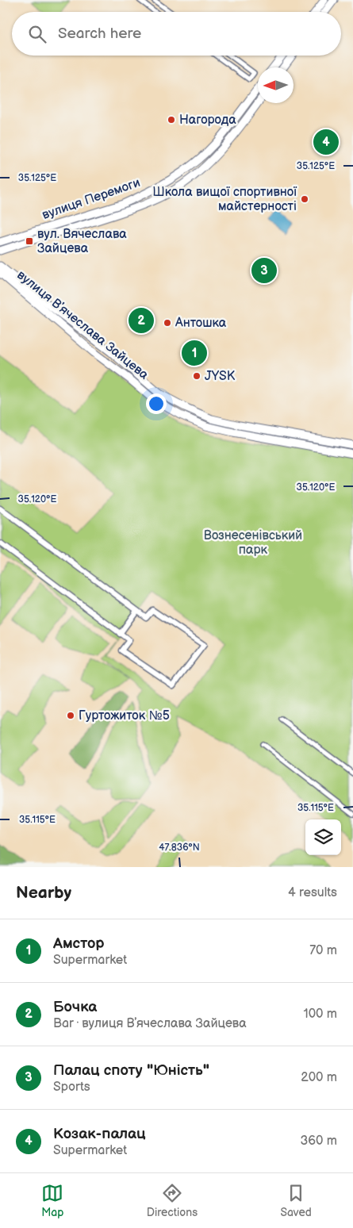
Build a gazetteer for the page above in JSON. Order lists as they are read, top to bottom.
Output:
{
  "streets": {
    "main road": ["вулиця Перемоги", "вулиця Вʼячеслава Зайцева"]
  },
  "parks": ["Вознесенівський парк"],
  "places": {
    "other": [
      "Нагорода",
      "Школа вищої спортивної майстерності",
      "Антошка",
      "JYSK",
      "Гуртожиток №5"
    ],
    "transit": ["вул. Вячеслава Зайцева"]
  },
  "north": "left",
  "page": {
    "search": "Search here",
    "pins": [
      "4",
      "3",
      "2",
      "1"
    ],
    "heading": ["Nearby", "4 results"],
    "list": [
      {
        "mark": "1",
        "name": "Амстор",
        "note": "Supermarket",
        "value": "70 m"
      },
      {
        "mark": "2",
        "name": "Бочка",
        "note": "Bar · вулиця Вʼячеслава Зайцева",
        "value": "100 m"
      },
      {
        "mark": "3",
        "name": "Палац споту \"Юність\"",
        "note": "Sports",
        "value": "200 m"
      },
      {
        "mark": "4",
        "name": "Козак-палац",
        "note": "Supermarket",
        "value": "360 m"
      }
    ],
    "nav": ["Map", "Directions", "Saved"]
  },
  "coordinates": [
    "35.125°E",
    "35.120°E",
    "35.115°E",
    "47.836°N"
  ]
}
